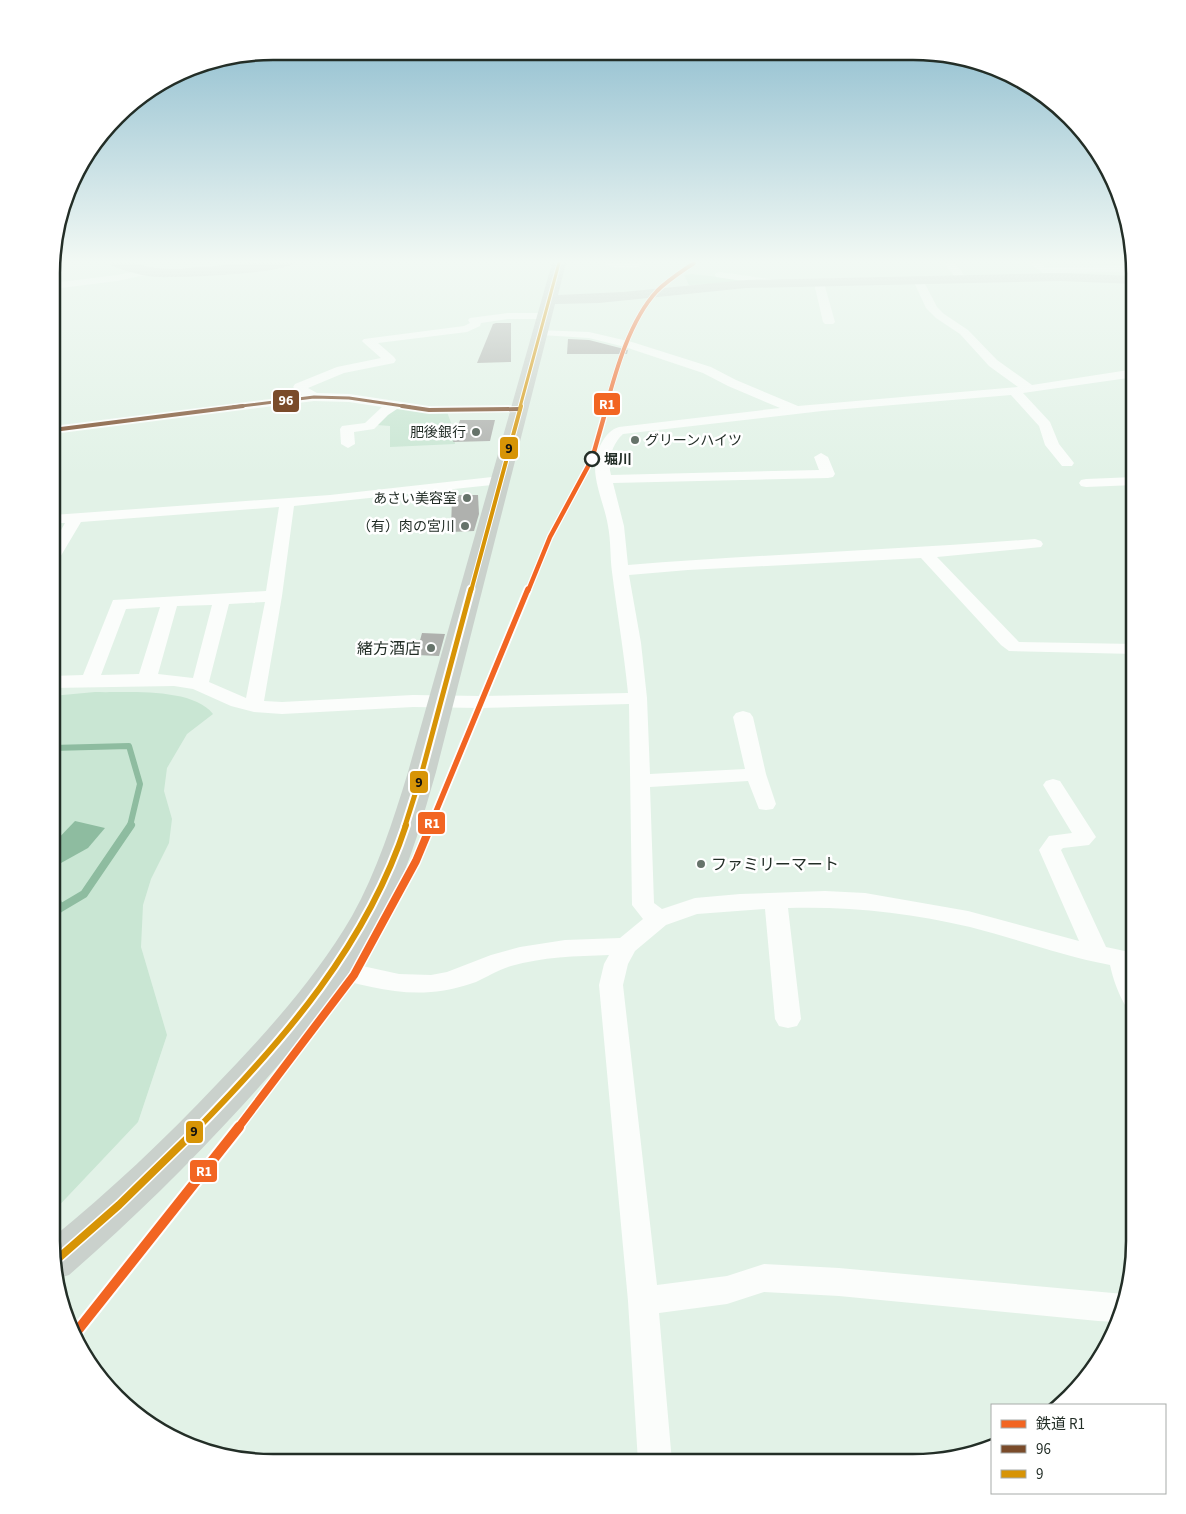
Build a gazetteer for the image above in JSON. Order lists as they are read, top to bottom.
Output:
{
  "places": [
    "肥後銀行",
    "グリーンハイツ",
    "堀川",
    "あさい美容室",
    "（有）肉の宮川",
    "緒方酒店",
    "ファミリーマート"
  ],
  "lines": ["rail line R1", "transit line 9", "transit line 96"],
  "legend": ["鉄道 R1", "96", "9"]
}
